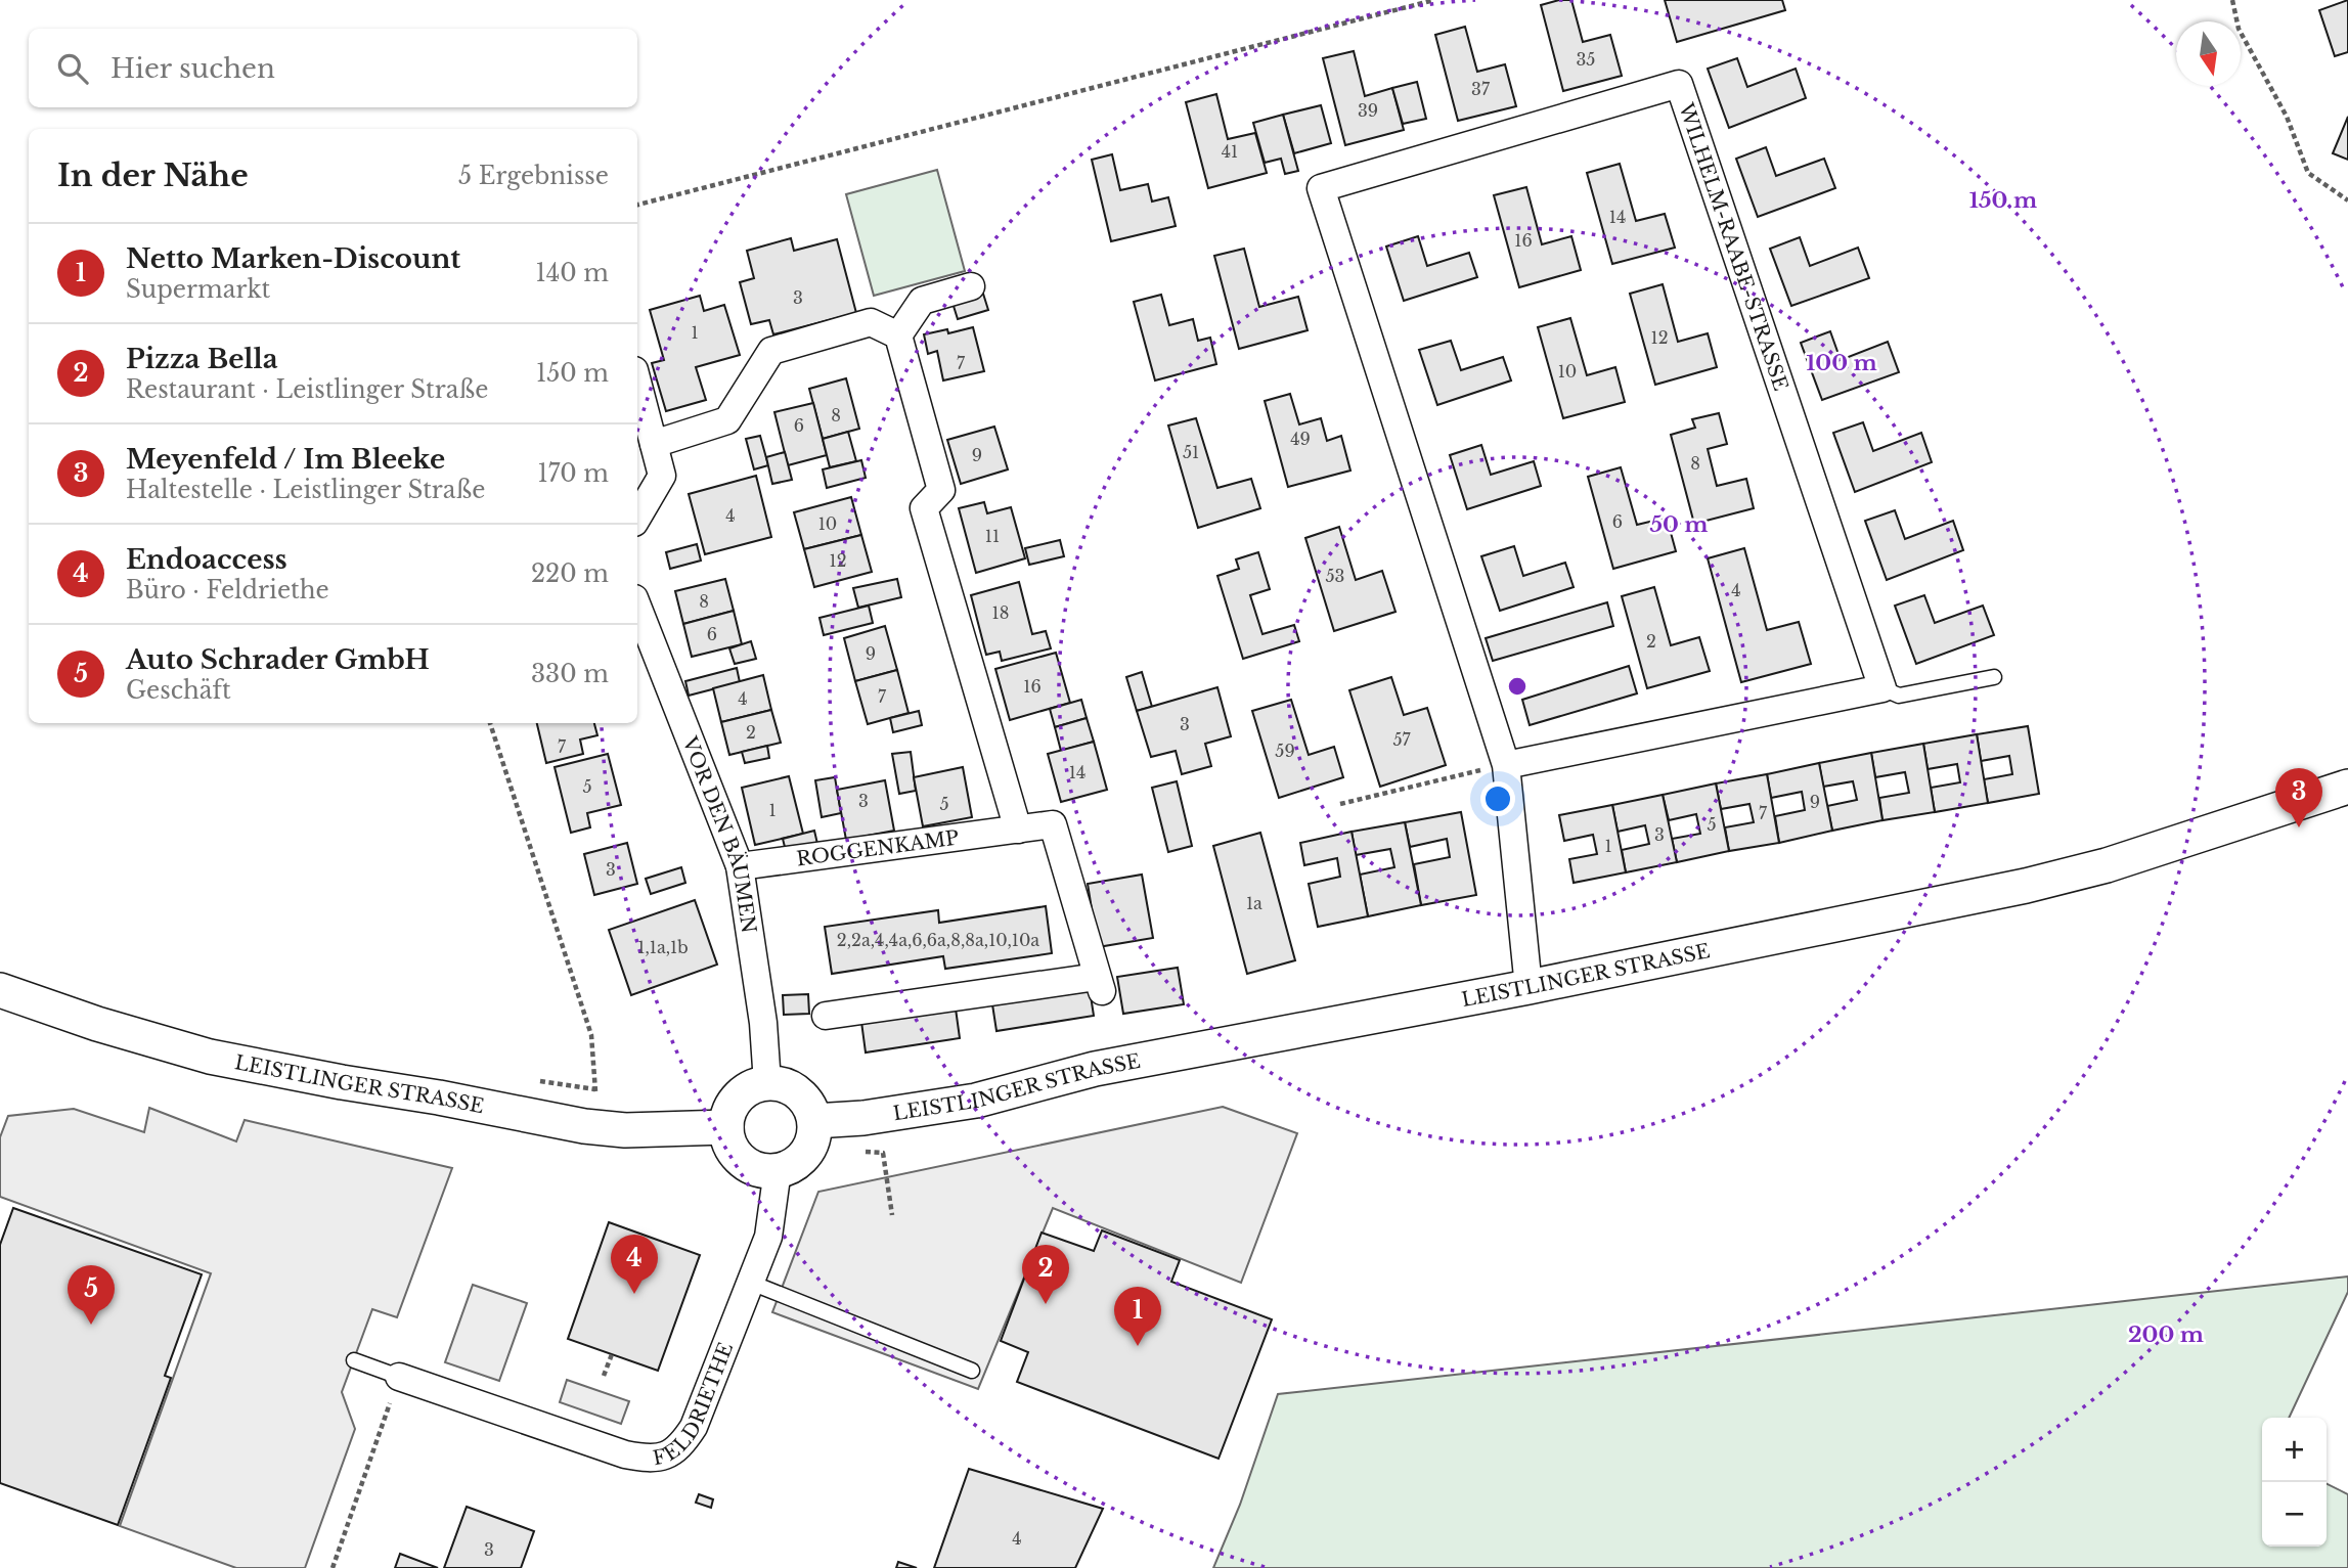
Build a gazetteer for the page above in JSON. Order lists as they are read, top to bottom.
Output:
{
  "streets": {
    "street": [
      "WILHELM-RAABE-STRASSE",
      "VOR DEN BÄUMEN",
      "ROGGENKAMP",
      "LEISTLINGER STRASSE",
      "FELDRIETHE"
    ]
  },
  "crossings": [
    ["WILHELM-RAABE-STRASSE", "LEISTLINGER STRASSE"],
    ["VOR DEN BÄUMEN", "ROGGENKAMP"],
    ["VOR DEN BÄUMEN", "LEISTLINGER STRASSE"],
    ["VOR DEN BÄUMEN", "FELDRIETHE"],
    ["LEISTLINGER STRASSE", "FELDRIETHE"]
  ],
  "house_numbers": [
    "35",
    "37",
    "39",
    "41",
    "14",
    "16",
    "3",
    "1",
    "12",
    "7",
    "10",
    "8",
    "6",
    "49",
    "51",
    "9",
    "8",
    "4",
    "6",
    "10",
    "11",
    "12",
    "53",
    "4",
    "8",
    "18",
    "6",
    "2",
    "9",
    "16",
    "7",
    "4",
    "3",
    "2",
    "57",
    "7",
    "59",
    "14",
    "5",
    "3",
    "9",
    "5",
    "1",
    "7",
    "5",
    "3",
    "1",
    "3",
    "1a",
    "2,2a,4,4a,6,6a,8,8a,10,10a",
    "1,1a,1b",
    "4",
    "3"
  ],
  "north": "bottom",
  "page": {
    "search": "Hier suchen",
    "heading": ["In der Nähe", "5 Ergebnisse"],
    "list": [
      {
        "mark": "1",
        "name": "Netto Marken-Discount",
        "note": "Supermarkt",
        "value": "140 m"
      },
      {
        "mark": "2",
        "name": "Pizza Bella",
        "note": "Restaurant · Leistlinger Straße",
        "value": "150 m"
      },
      {
        "mark": "3",
        "name": "Meyenfeld / Im Bleeke",
        "note": "Haltestelle · Leistlinger Straße",
        "value": "170 m"
      },
      {
        "mark": "4",
        "name": "Endoaccess",
        "note": "Büro · Feldriethe",
        "value": "220 m"
      },
      {
        "mark": "5",
        "name": "Auto Schrader GmbH",
        "note": "Geschäft",
        "value": "330 m"
      }
    ],
    "pins": [
      "3",
      "4",
      "2",
      "5",
      "1"
    ],
    "map_buttons": ["+", "−"]
  },
  "rings": [
    "150 m",
    "100 m",
    "50 m",
    "200 m"
  ]
}
